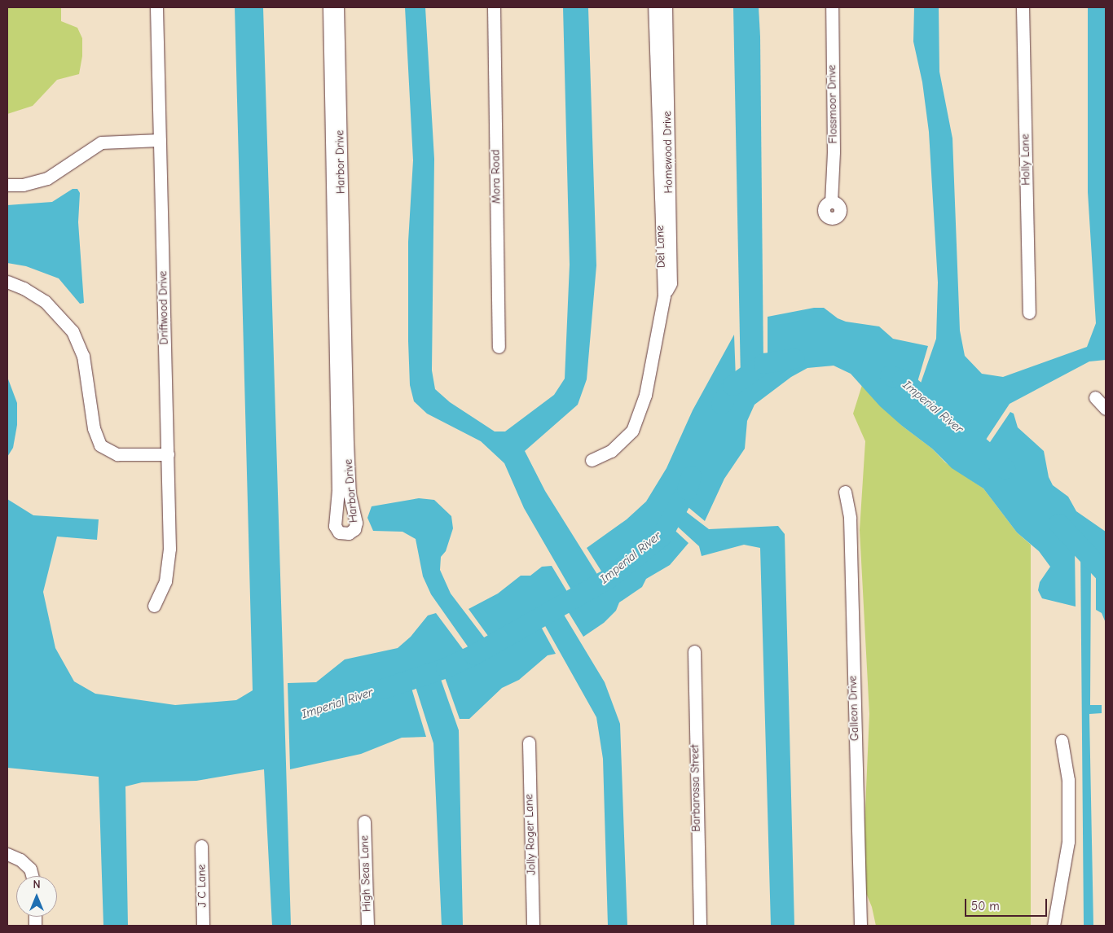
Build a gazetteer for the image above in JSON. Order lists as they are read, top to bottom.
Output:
{
  "streets": {
    "street": [
      "Flossmoor Drive",
      "Homewood Drive",
      "Holly Lane",
      "Harbor Drive",
      "Mora Road",
      "Del Lane",
      "Driftwood Drive",
      "Galleon Drive",
      "Barbarossa Street",
      "Jolly Roger Lane",
      "High Seas Lane",
      "J C Lane"
    ]
  },
  "crossings": [
    ["Homewood Drive", "Del Lane"]
  ],
  "water": ["Imperial River"],
  "scale_bar": "50 m",
  "north": "top"
}
